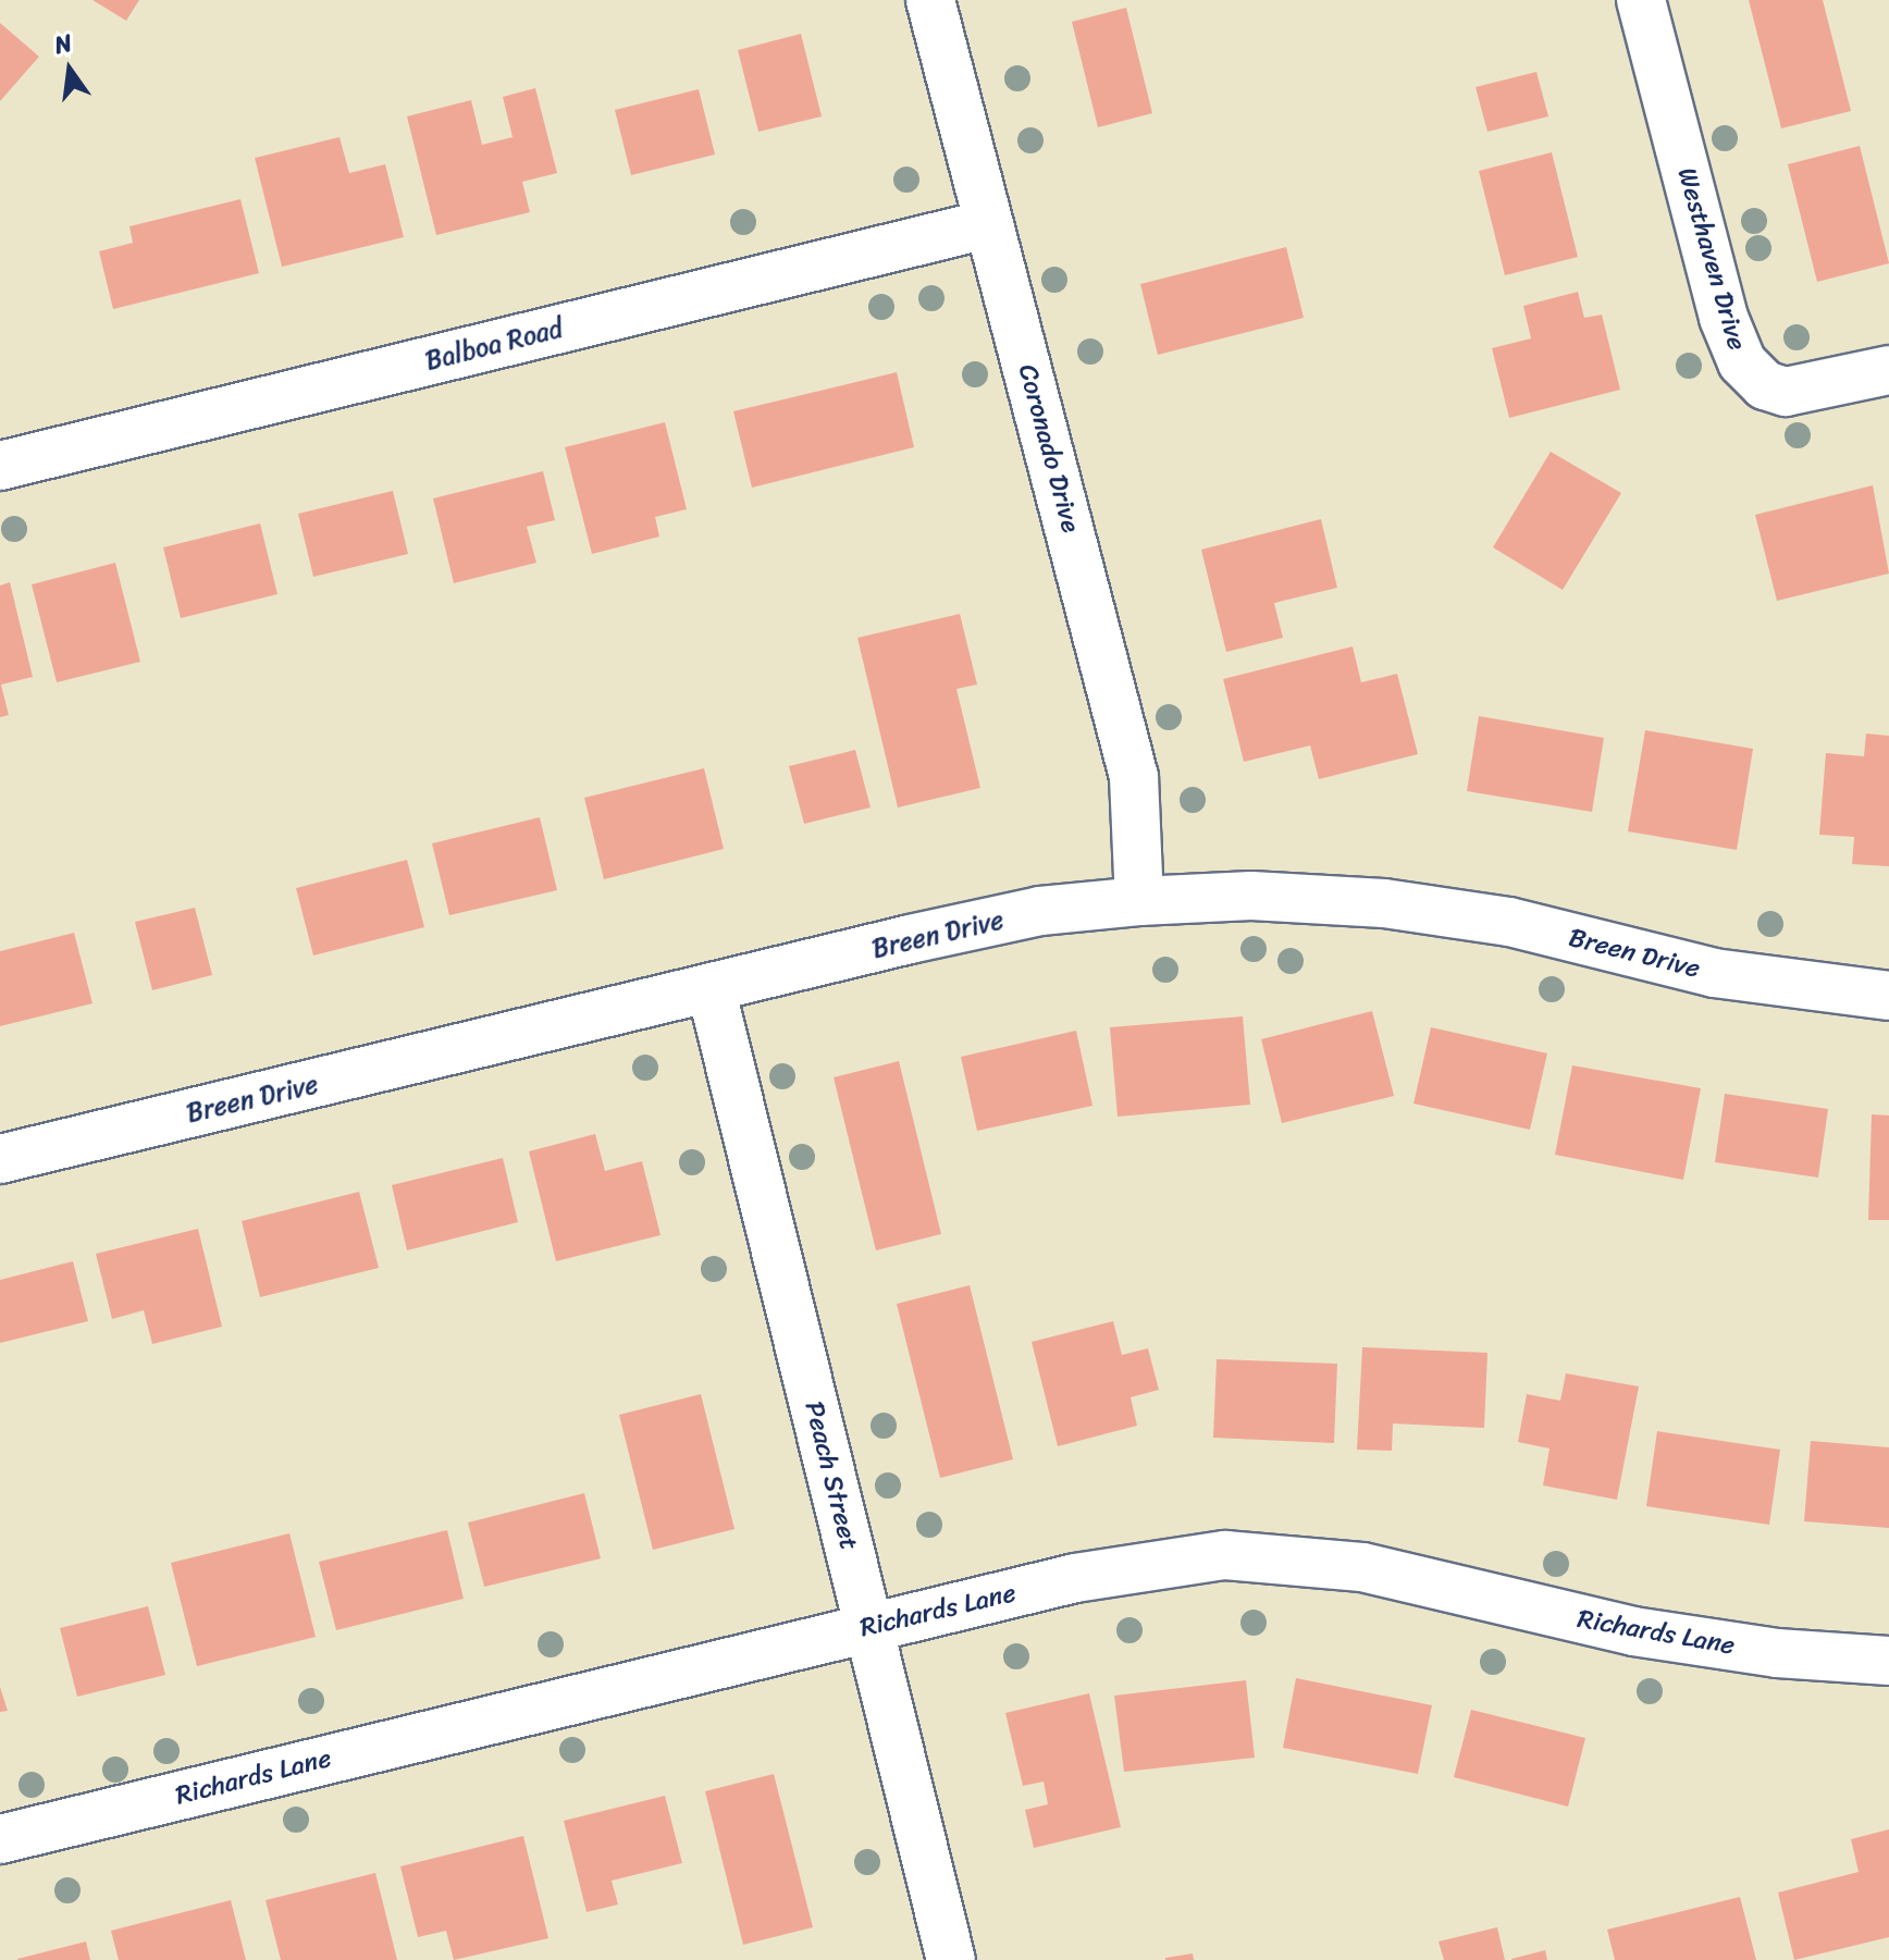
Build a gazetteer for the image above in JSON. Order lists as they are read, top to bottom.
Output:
{
  "streets": {
    "street": [
      "Westhaven Drive",
      "Balboa Road",
      "Coronado Drive",
      "Breen Drive",
      "Peach Street",
      "Richards Lane"
    ]
  },
  "crossings": [
    ["Balboa Road", "Coronado Drive"],
    ["Coronado Drive", "Breen Drive"],
    ["Breen Drive", "Peach Street"],
    ["Peach Street", "Richards Lane"]
  ],
  "north": "top"
}
